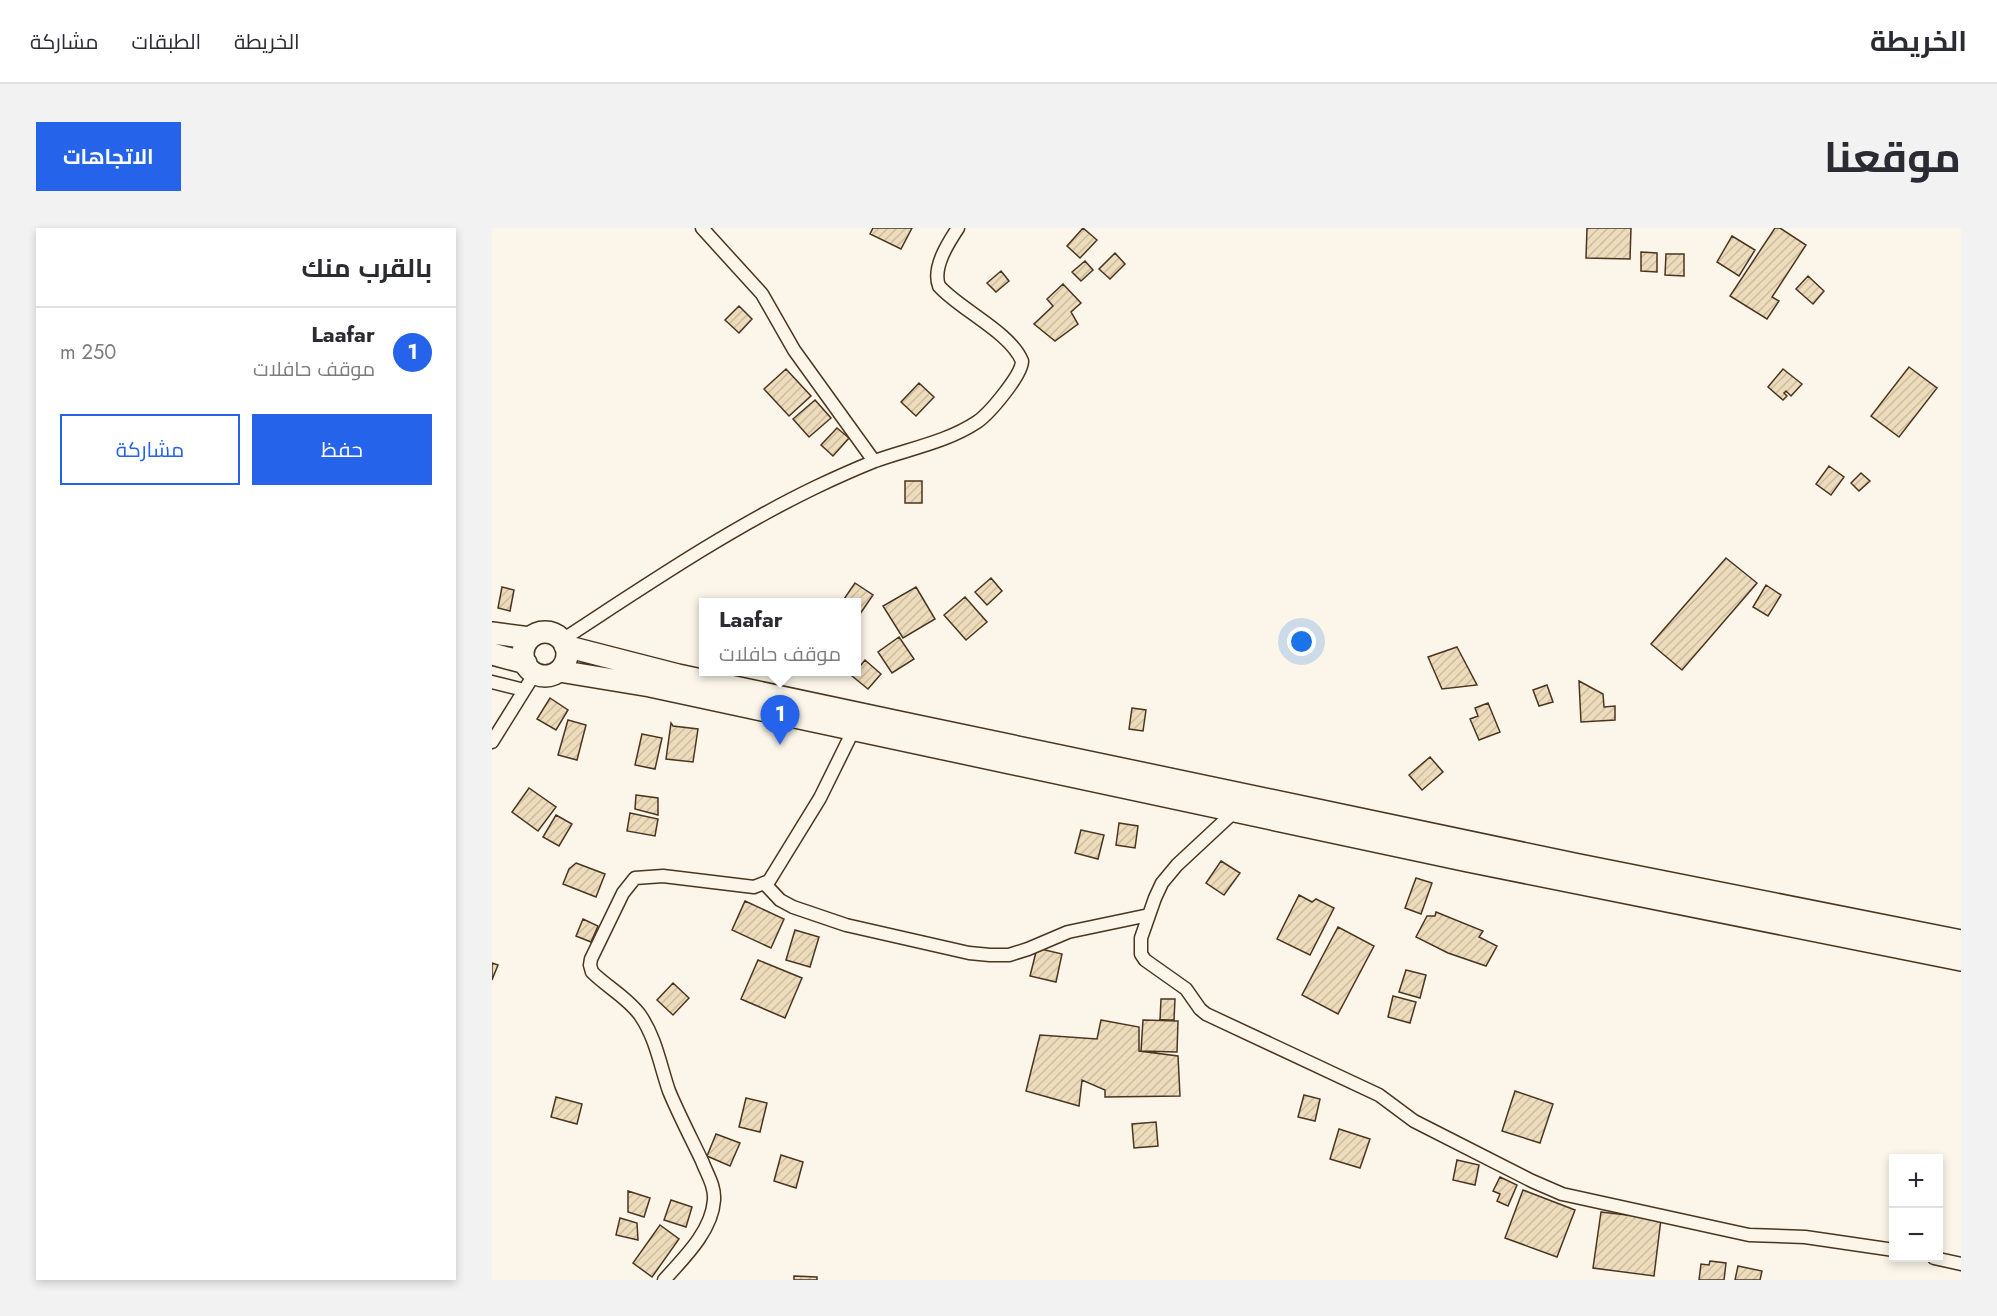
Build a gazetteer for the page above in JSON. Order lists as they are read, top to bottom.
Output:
{
  "page": {
    "header": "الخريطة",
    "nav": ["الخريطة", "الطبقات", "مشاركة"],
    "title": "موقعنا",
    "buttons": [
      "الاتجاهات",
      ["حفظ", "مشاركة"]
    ],
    "heading": "بالقرب منك",
    "list": [
      {
        "mark": "1",
        "name": "Laafar",
        "note": "موقف حافلات",
        "value": "250 m"
      }
    ],
    "popup": ["Laafar", "موقف حافلات"],
    "pins": "1",
    "map_buttons": ["+", "−"]
  }
}
